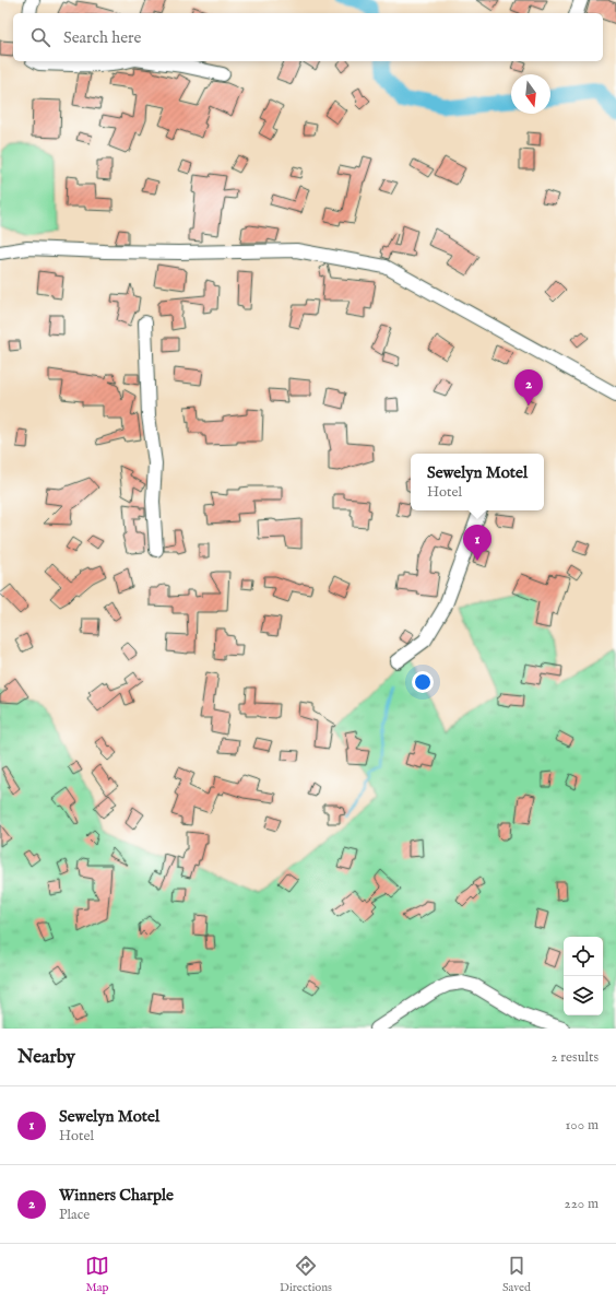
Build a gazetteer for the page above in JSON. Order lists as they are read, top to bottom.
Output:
{
  "north": "bottom",
  "page": {
    "search": "Search here",
    "pins": ["2", "1"],
    "popup": ["Sewelyn Motel", "Hotel"],
    "heading": ["Nearby", "2 results"],
    "list": [
      {
        "mark": "1",
        "name": "Sewelyn Motel",
        "note": "Hotel",
        "value": "100 m"
      },
      {
        "mark": "2",
        "name": "Winners Charple",
        "note": "Place",
        "value": "220 m"
      }
    ],
    "nav": ["Map", "Directions", "Saved"]
  }
}
